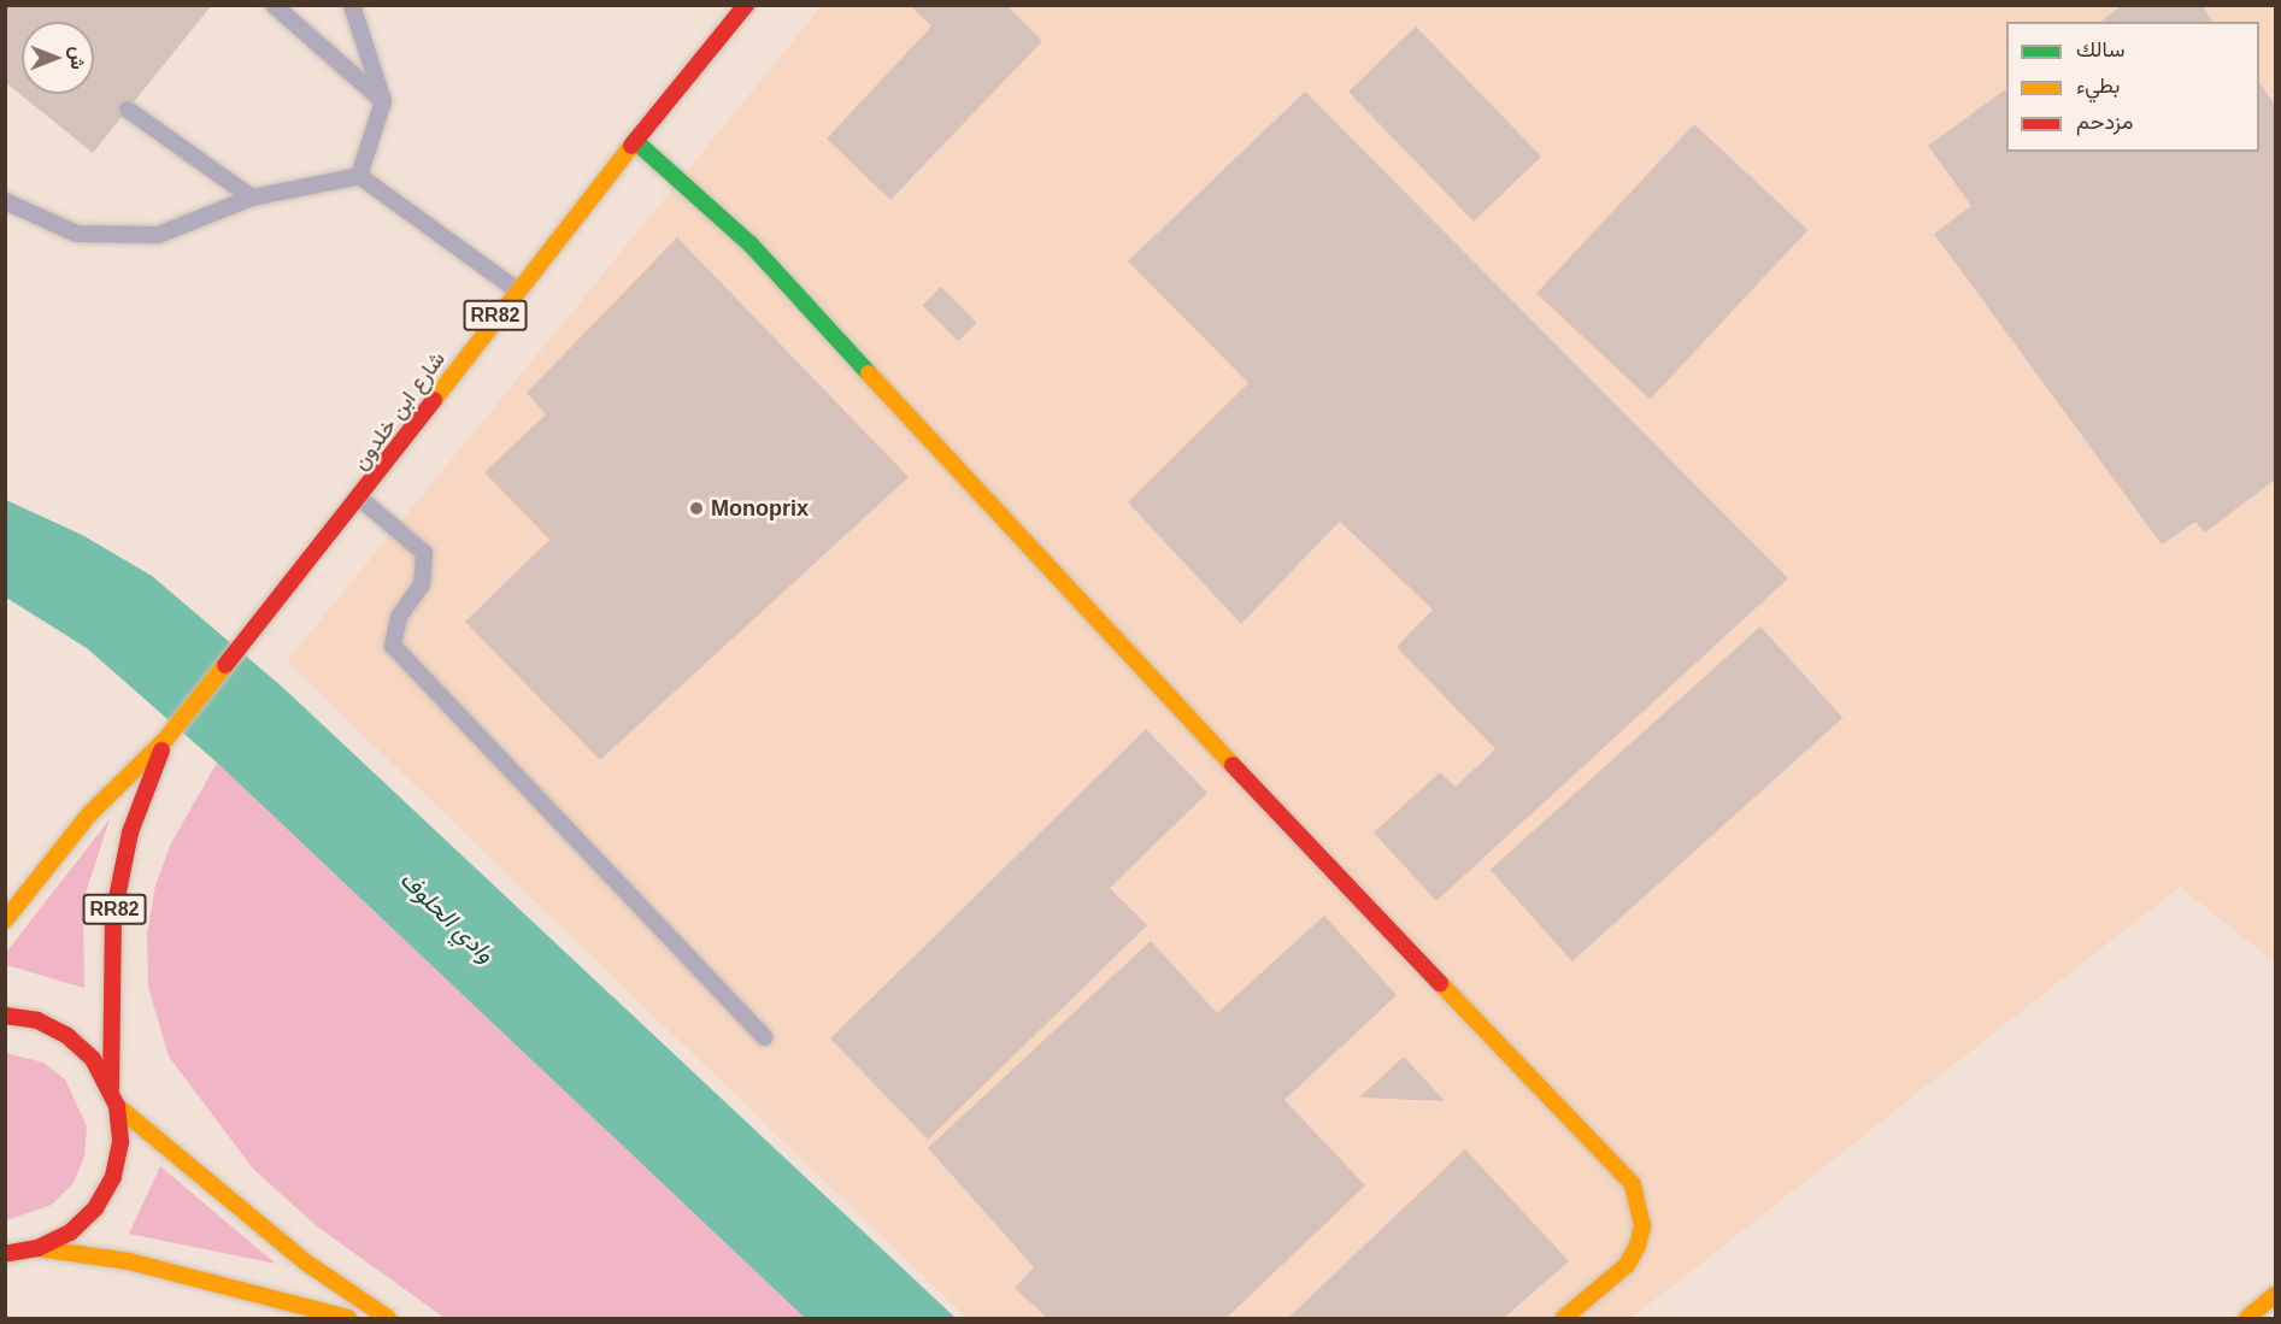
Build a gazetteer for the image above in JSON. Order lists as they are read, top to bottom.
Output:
{
  "streets": {
    "main road": ["RR82", "شارع ابن خلدون"]
  },
  "crossings": [
    ["RR82", "شارع ابن خلدون"]
  ],
  "water": ["وادي الحلوف"],
  "places": ["Monoprix"],
  "legend": ["سالك", "بطيء", "مزدحم"],
  "north": "right"
}
